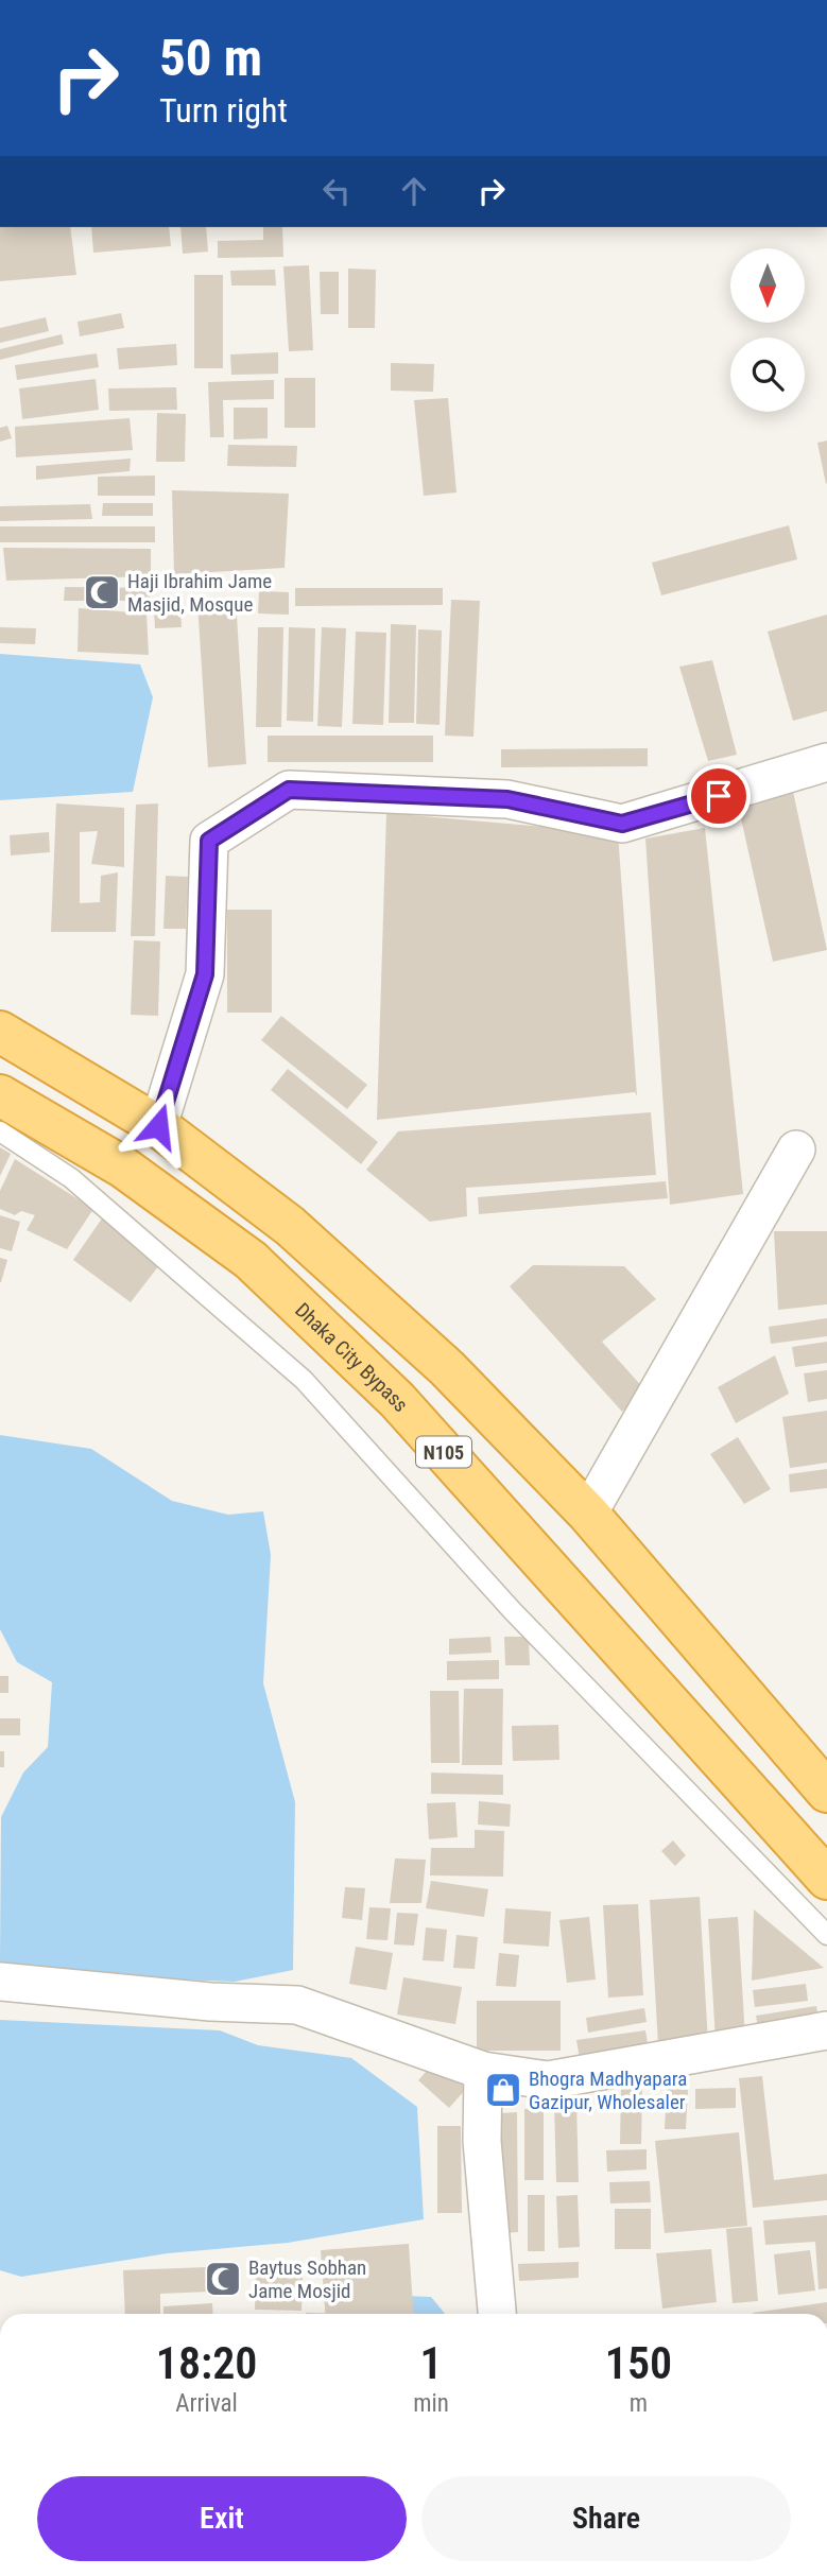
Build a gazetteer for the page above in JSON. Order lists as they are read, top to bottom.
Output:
{
  "streets": {
    "highway": ["Dhaka City Bypass", "N105"]
  },
  "places": {
    "mosque": ["Haji Ibrahim Jame Masjid, Mosque", "Baytus Sobhan Jame Mosjid"],
    "shop": ["Bhogra Madhyapara Gazipur, Wholesaler"]
  },
  "north": "bottom",
  "page": {
    "turn": ["50 m", "Turn right"],
    "eta": [
      "18:20",
      "Arrival",
      "1",
      "min",
      "150",
      "m"
    ],
    "buttons": ["Exit", "Share"]
  }
}
